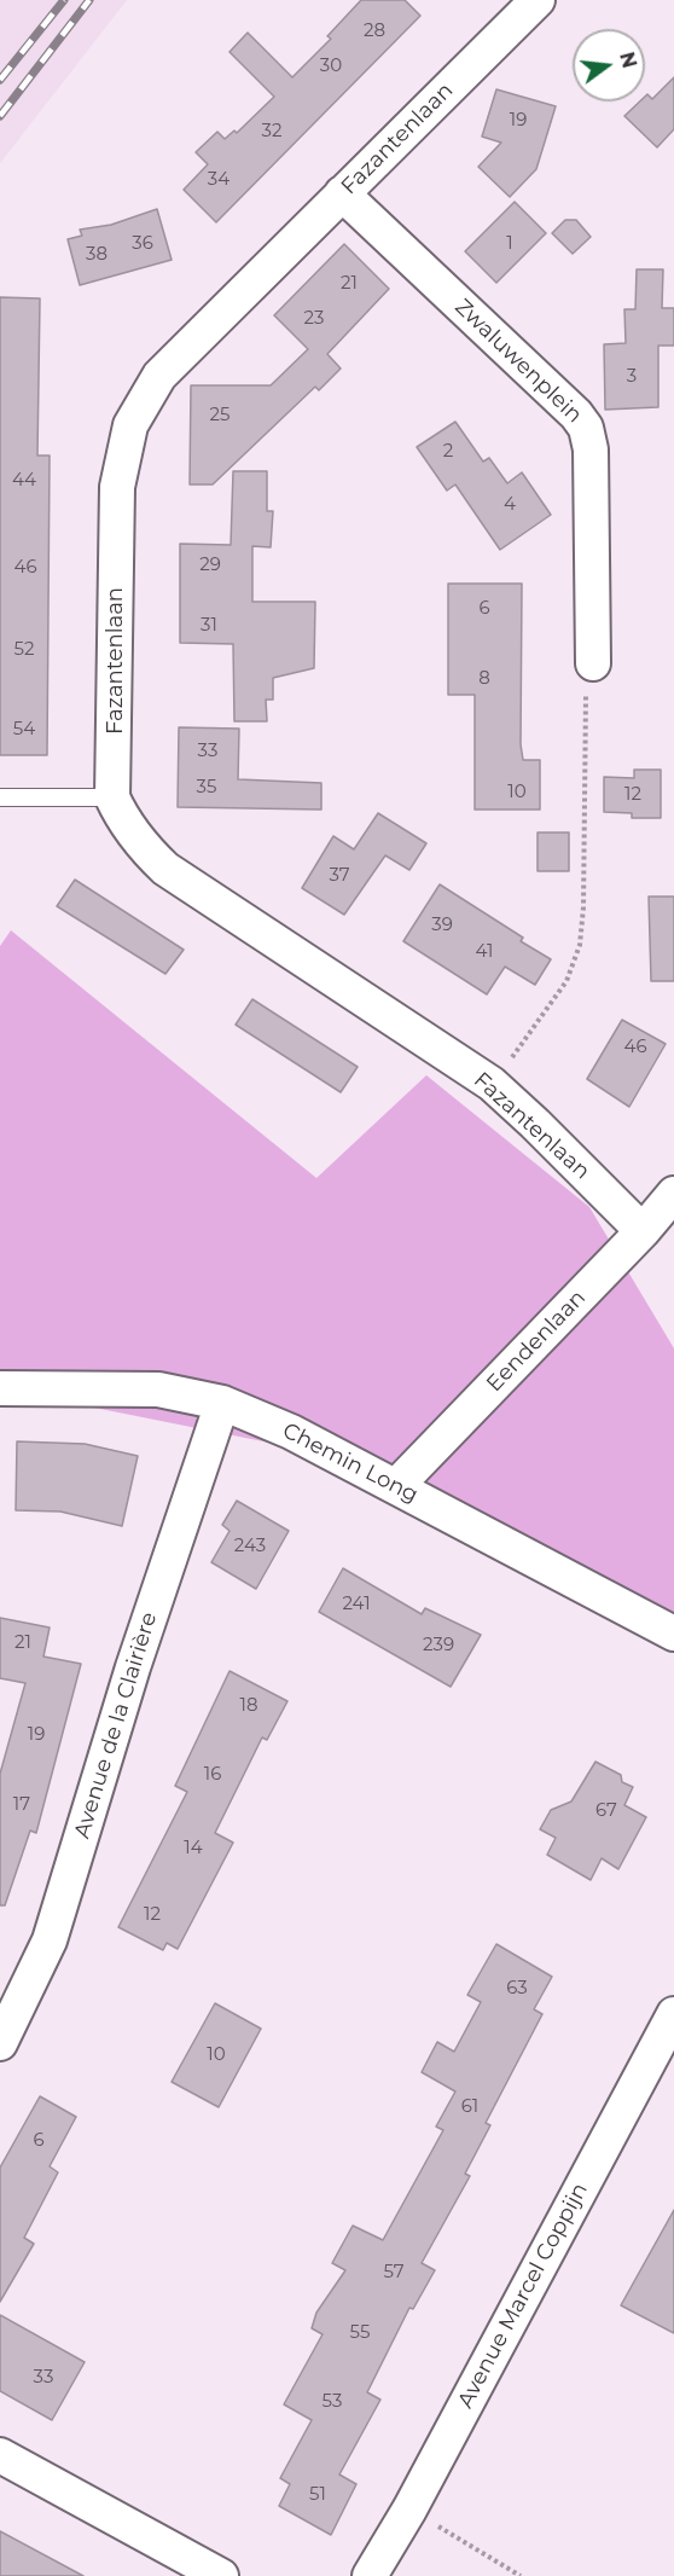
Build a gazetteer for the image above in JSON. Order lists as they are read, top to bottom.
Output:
{
  "streets": {
    "street": [
      "Fazantenlaan",
      "Zwaluwenplein",
      "Eendenlaan",
      "Chemin Long",
      "Avenue de la Clairière",
      "Avenue Marcel Coppijn"
    ]
  },
  "crossings": [
    ["Fazantenlaan", "Zwaluwenplein"],
    ["Fazantenlaan", "Eendenlaan"],
    ["Eendenlaan", "Chemin Long"],
    ["Chemin Long", "Avenue de la Clairière"]
  ],
  "house_numbers": [
    "28",
    "30",
    "19",
    "32",
    "34",
    "36",
    "1",
    "38",
    "21",
    "23",
    "3",
    "25",
    "2",
    "44",
    "4",
    "29",
    "46",
    "6",
    "31",
    "52",
    "8",
    "54",
    "33",
    "35",
    "10",
    "12",
    "37",
    "39",
    "41",
    "46",
    "243",
    "241",
    "21",
    "239",
    "18",
    "19",
    "16",
    "17",
    "67",
    "14",
    "12",
    "63",
    "10",
    "61",
    "6",
    "57",
    "55",
    "33",
    "53",
    "51"
  ],
  "north": "right"
}
